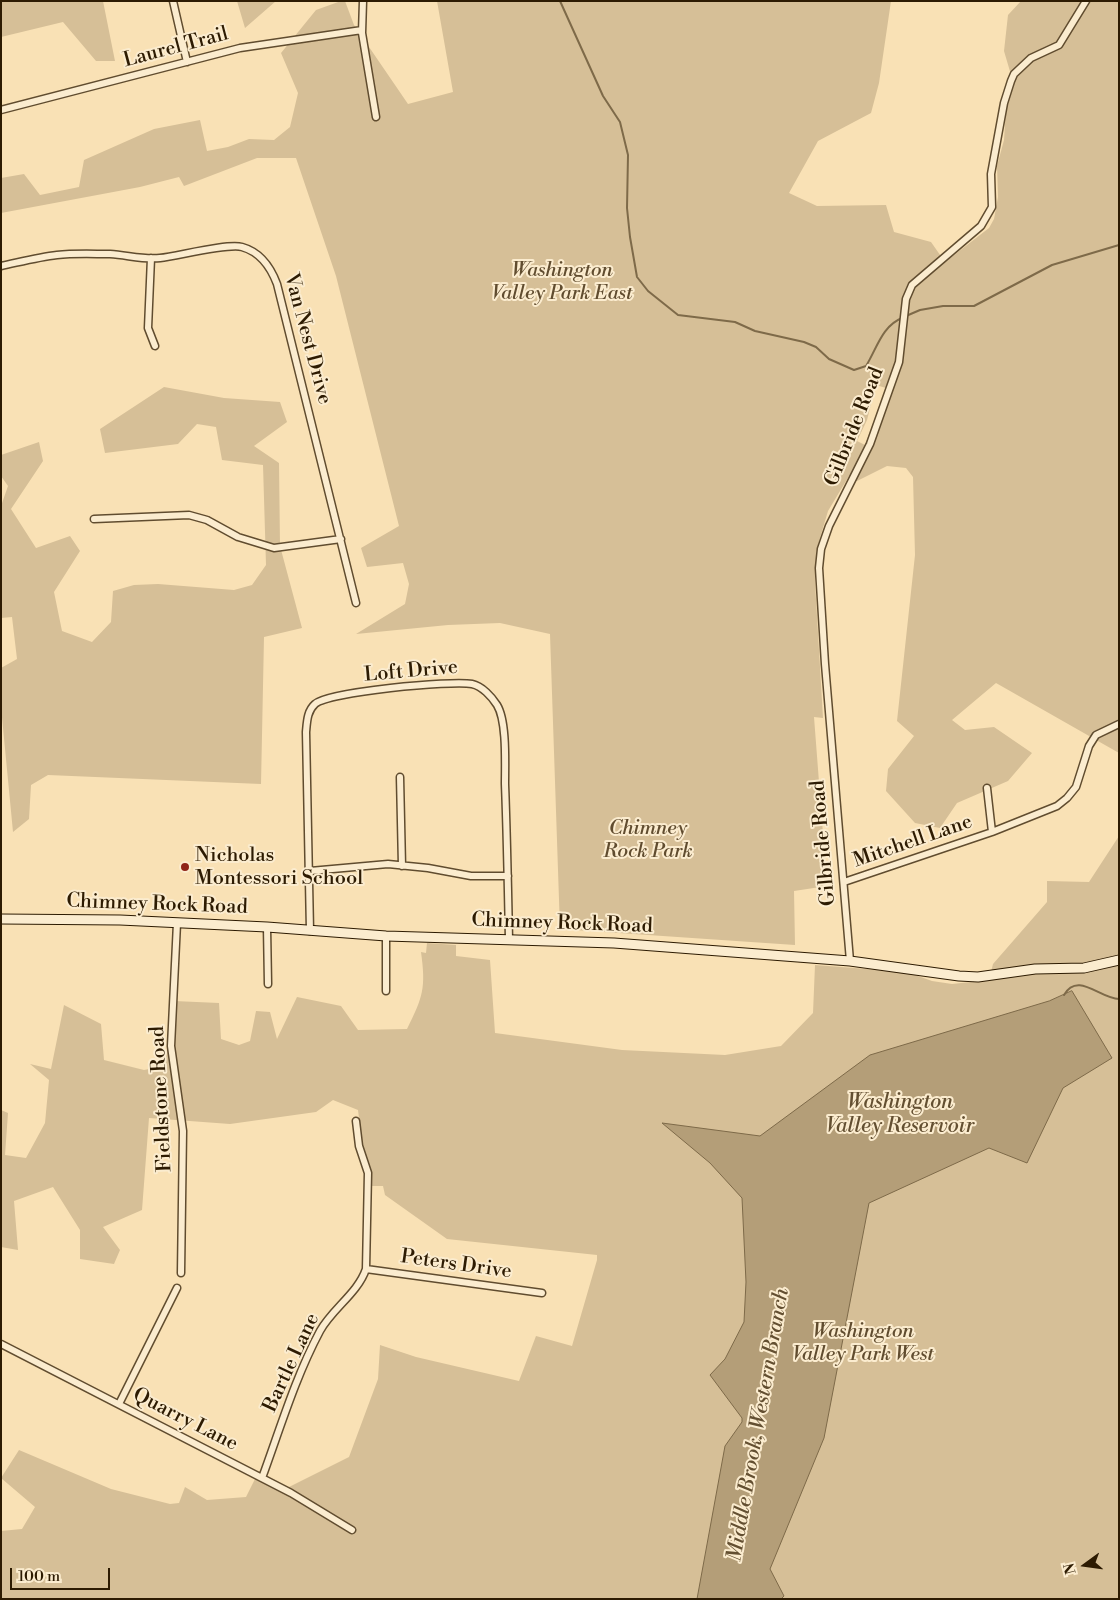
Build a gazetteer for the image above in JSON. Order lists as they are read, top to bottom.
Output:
{
  "streets": {
    "street": [
      "Laurel Trail",
      "Van Nest Drive",
      "Gilbride Road",
      "Loft Drive",
      "Mitchell Lane",
      "Chimney Rock Road",
      "Fieldstone Road",
      "Peters Drive",
      "Bartle Lane",
      "Quarry Lane"
    ]
  },
  "crossings": [
    ["Gilbride Road", "Mitchell Lane"],
    ["Gilbride Road", "Chimney Rock Road"],
    ["Loft Drive", "Chimney Rock Road"],
    ["Chimney Rock Road", "Fieldstone Road"],
    ["Peters Drive", "Bartle Lane"],
    ["Bartle Lane", "Quarry Lane"]
  ],
  "water": ["Washington Valley Reservoir", "Middle Brook, Western Branch"],
  "parks": ["Washington Valley Park East", "Chimney Rock Park", "Washington Valley Park West"],
  "places": ["Nicholas Montessori School"],
  "scale_bar": "100 m",
  "north": "left"
}
